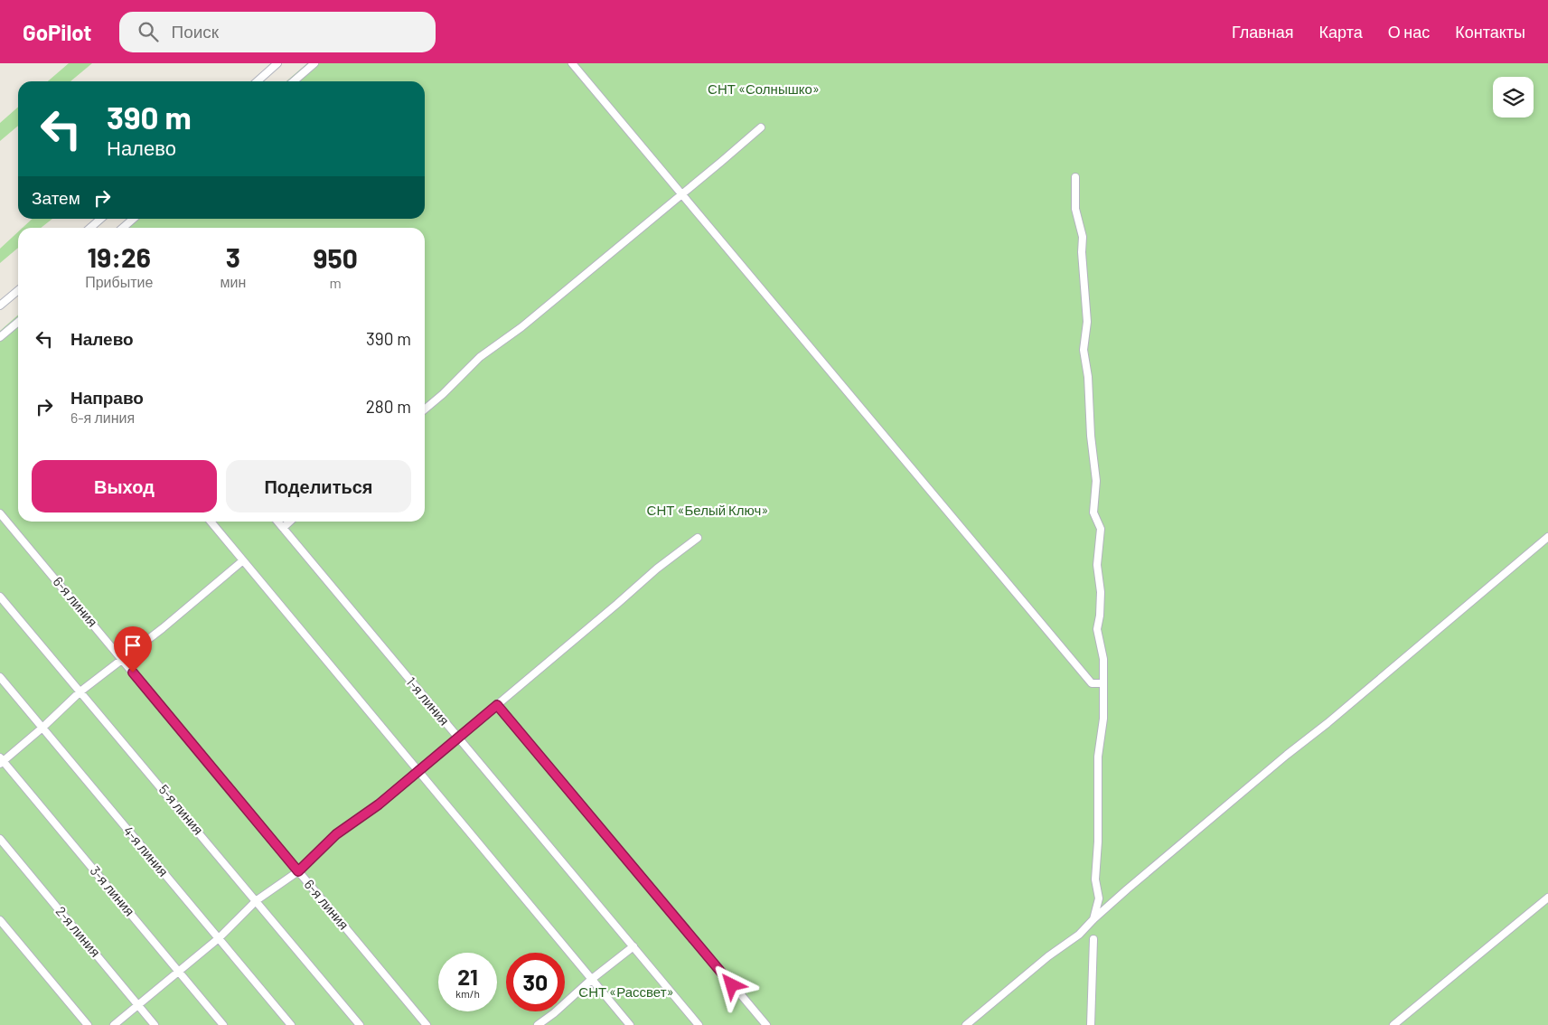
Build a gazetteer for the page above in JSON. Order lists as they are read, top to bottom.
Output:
{
  "streets": {
    "street": [
      "6-я линия",
      "1-я линия",
      "5-я линия",
      "4-я линия",
      "3-я линия",
      "2-я линия"
    ]
  },
  "parks": ["СНТ «Солнышко»", "СНТ «Белый Ключ»", "СНТ «Рассвет»"],
  "page": {
    "header": "GoPilot",
    "search": "Поиск",
    "nav": [
      "Главная",
      "Карта",
      "О нас",
      "Контакты"
    ],
    "turn": ["390 m", "Налево"],
    "then": "Затем",
    "eta": [
      "19:26",
      "Прибытие",
      "3",
      "мин",
      "950",
      "m"
    ],
    "list": [
      {
        "name": "Налево",
        "value": "390 m"
      },
      {
        "name": "Направо",
        "note": "6-я линия",
        "value": "280 m"
      }
    ],
    "buttons": ["Выход", "Поделиться"],
    "speed": "21 km/h",
    "limit": "30"
  }
}
